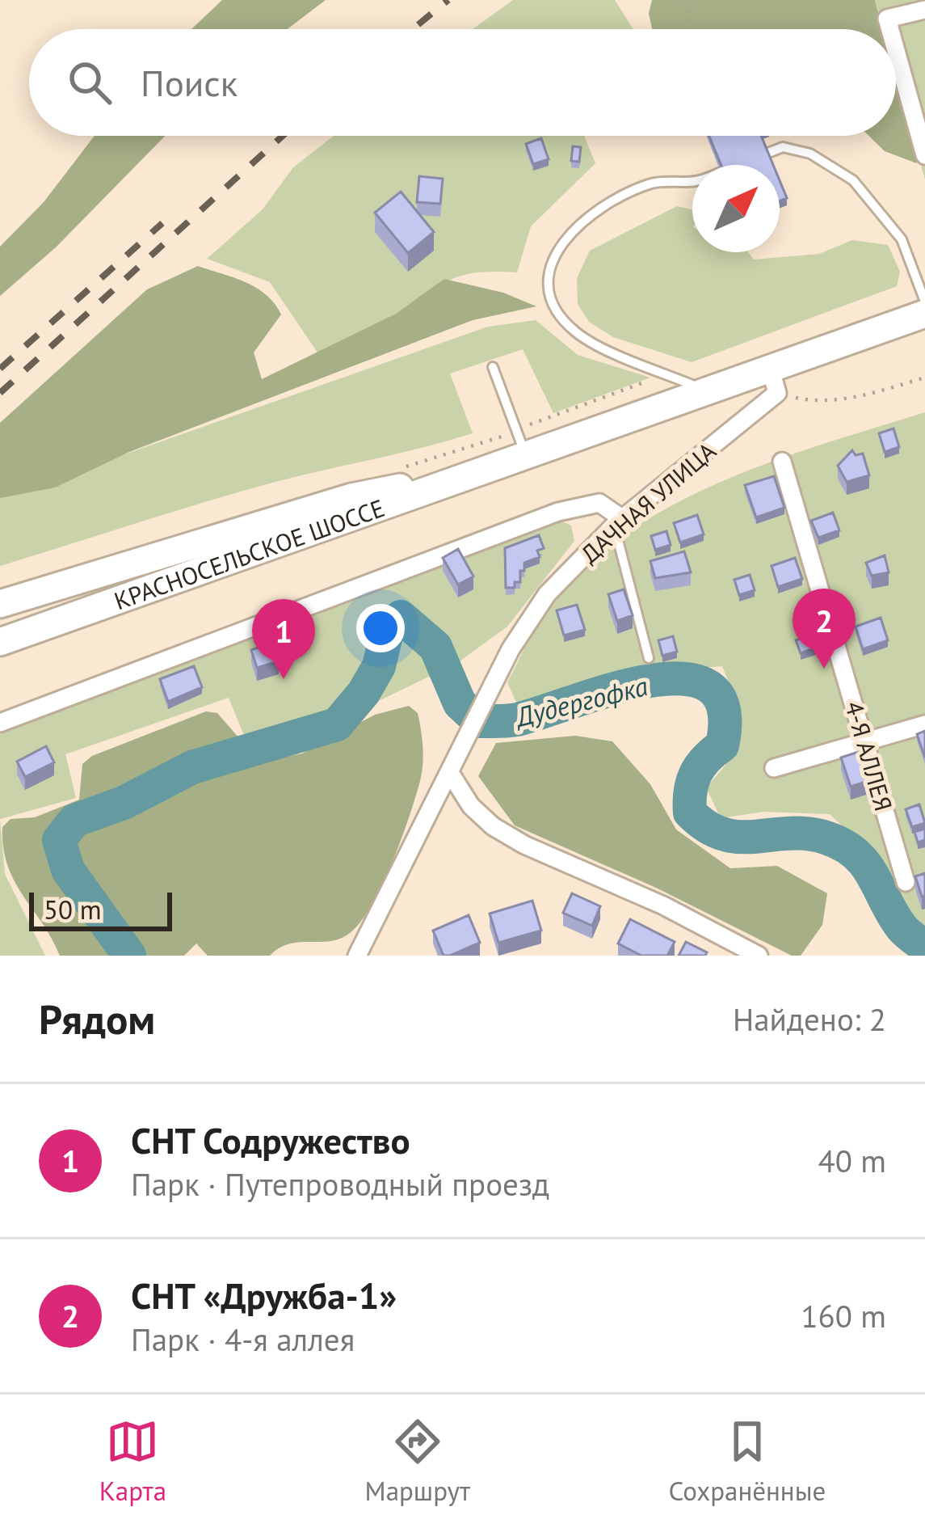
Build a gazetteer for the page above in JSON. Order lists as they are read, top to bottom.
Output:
{
  "streets": {
    "highway": ["КРАСНОСЕЛЬСКОЕ ШОССЕ"],
    "street": ["ДАЧНАЯ УЛИЦА", "4-Я АЛЛЕЯ"]
  },
  "crossings": [
    ["ДАЧНАЯ УЛИЦА", "КРАСНОСЕЛЬСКОЕ ШОССЕ"]
  ],
  "water": ["Дудергофка"],
  "scale_bar": "50 m",
  "north": "top right",
  "page": {
    "search": "Поиск",
    "pins": ["2", "1"],
    "scale": "50 m",
    "heading": ["Рядом", "Найдено: 2"],
    "list": [
      {
        "mark": "1",
        "name": "СНТ Содружество",
        "note": "Парк · Путепроводный проезд",
        "value": "40 m"
      },
      {
        "mark": "2",
        "name": "СНТ «Дружба-1»",
        "note": "Парк · 4-я аллея",
        "value": "160 m"
      }
    ],
    "nav": ["Карта", "Маршрут", "Сохранённые"]
  }
}
